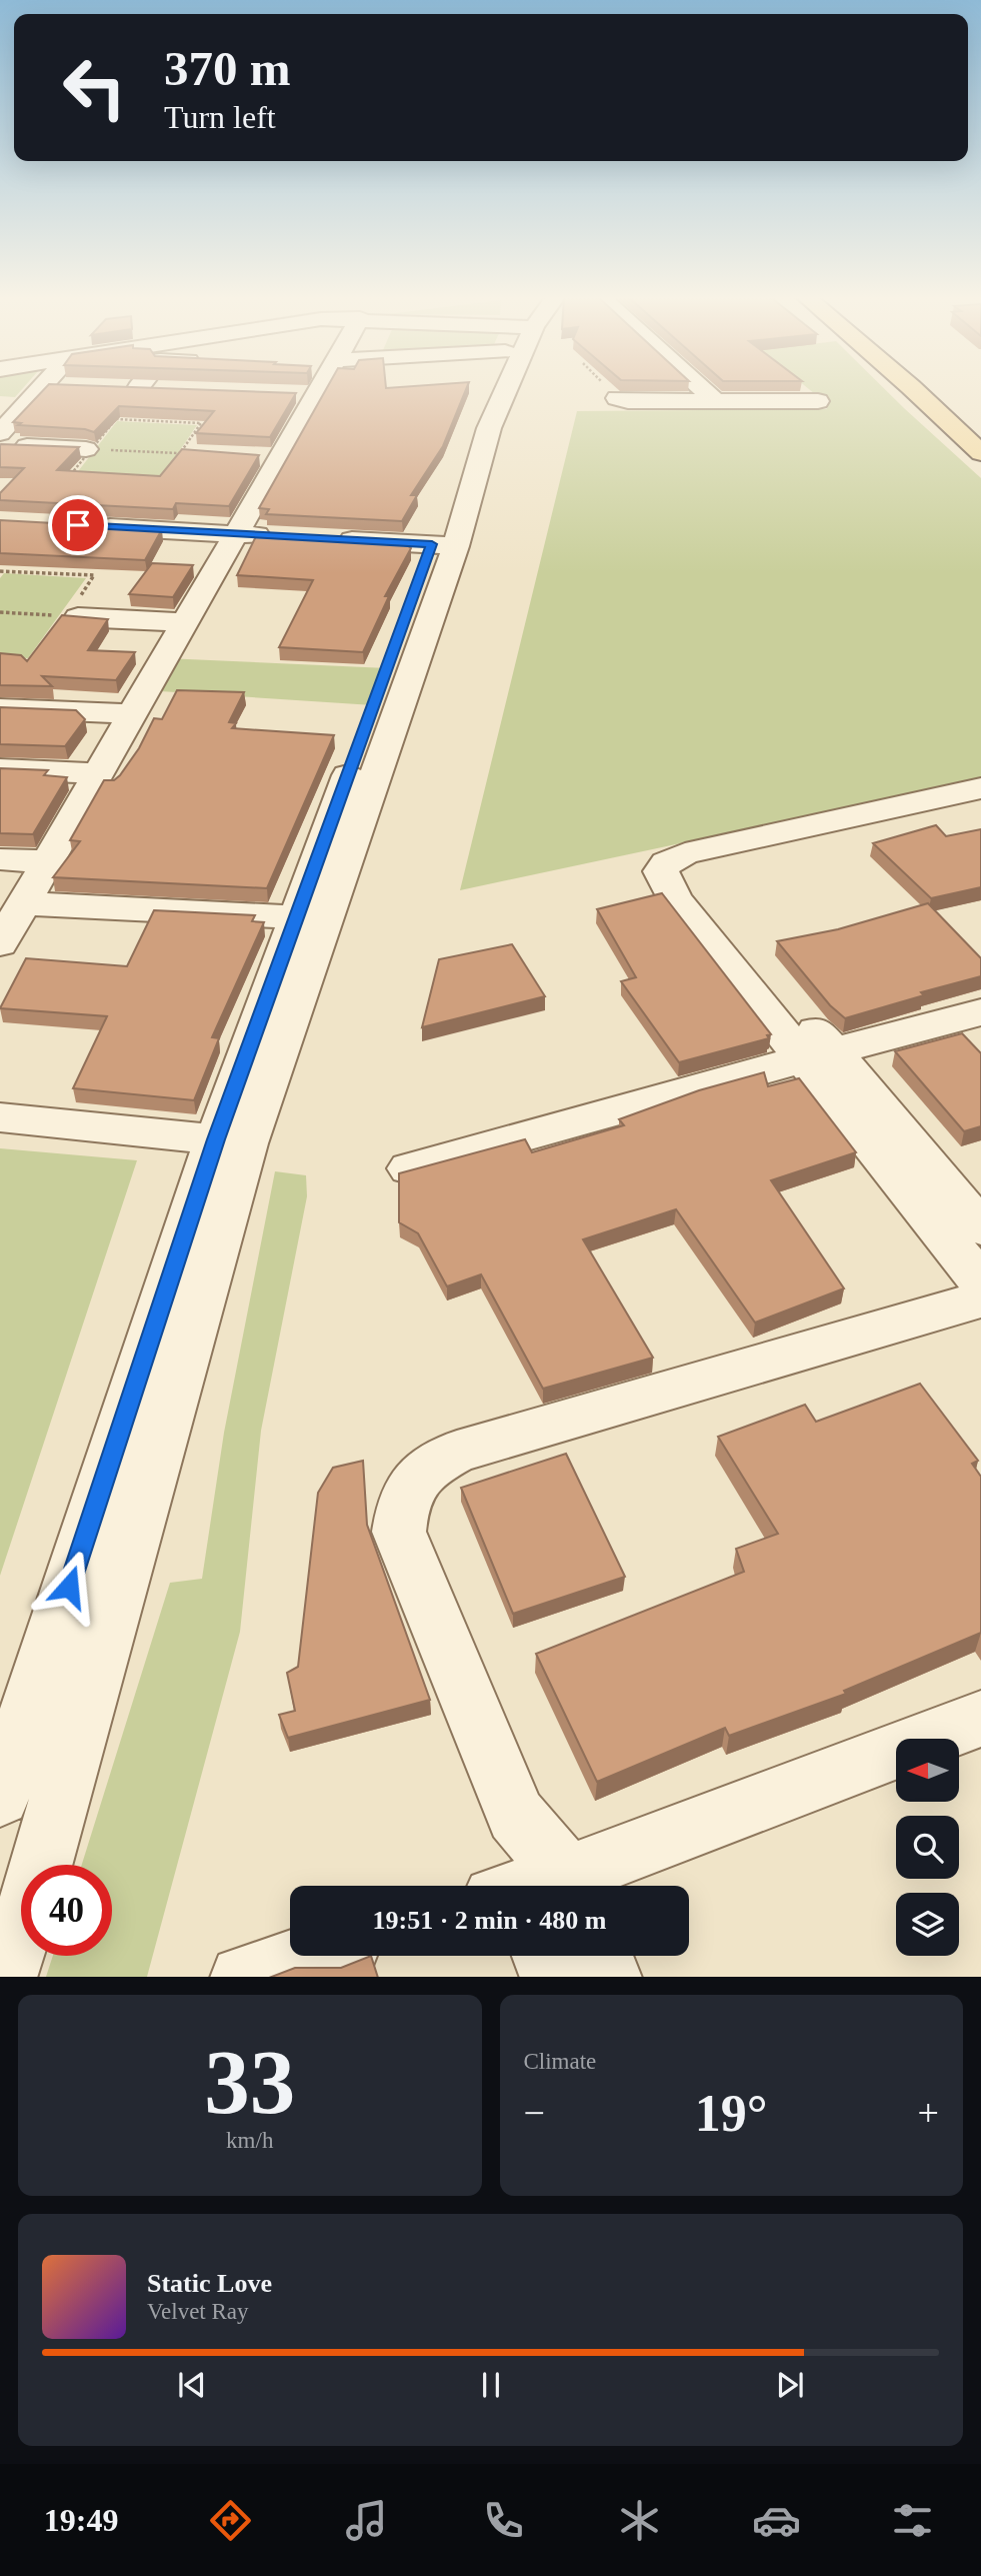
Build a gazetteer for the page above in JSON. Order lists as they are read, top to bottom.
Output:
{
  "north": "left",
  "page": {
    "turn": ["370 m", "Turn left"],
    "limit": "40",
    "trip": "19:51 · 2 min · 480 m",
    "tile": [
      ["33", "km/h"],
      "Climate"
    ],
    "heat": ["−", "19°", "+"],
    "song": ["Static Love", "Velvet Ray"],
    "tabs": "19:49"
  }
}
